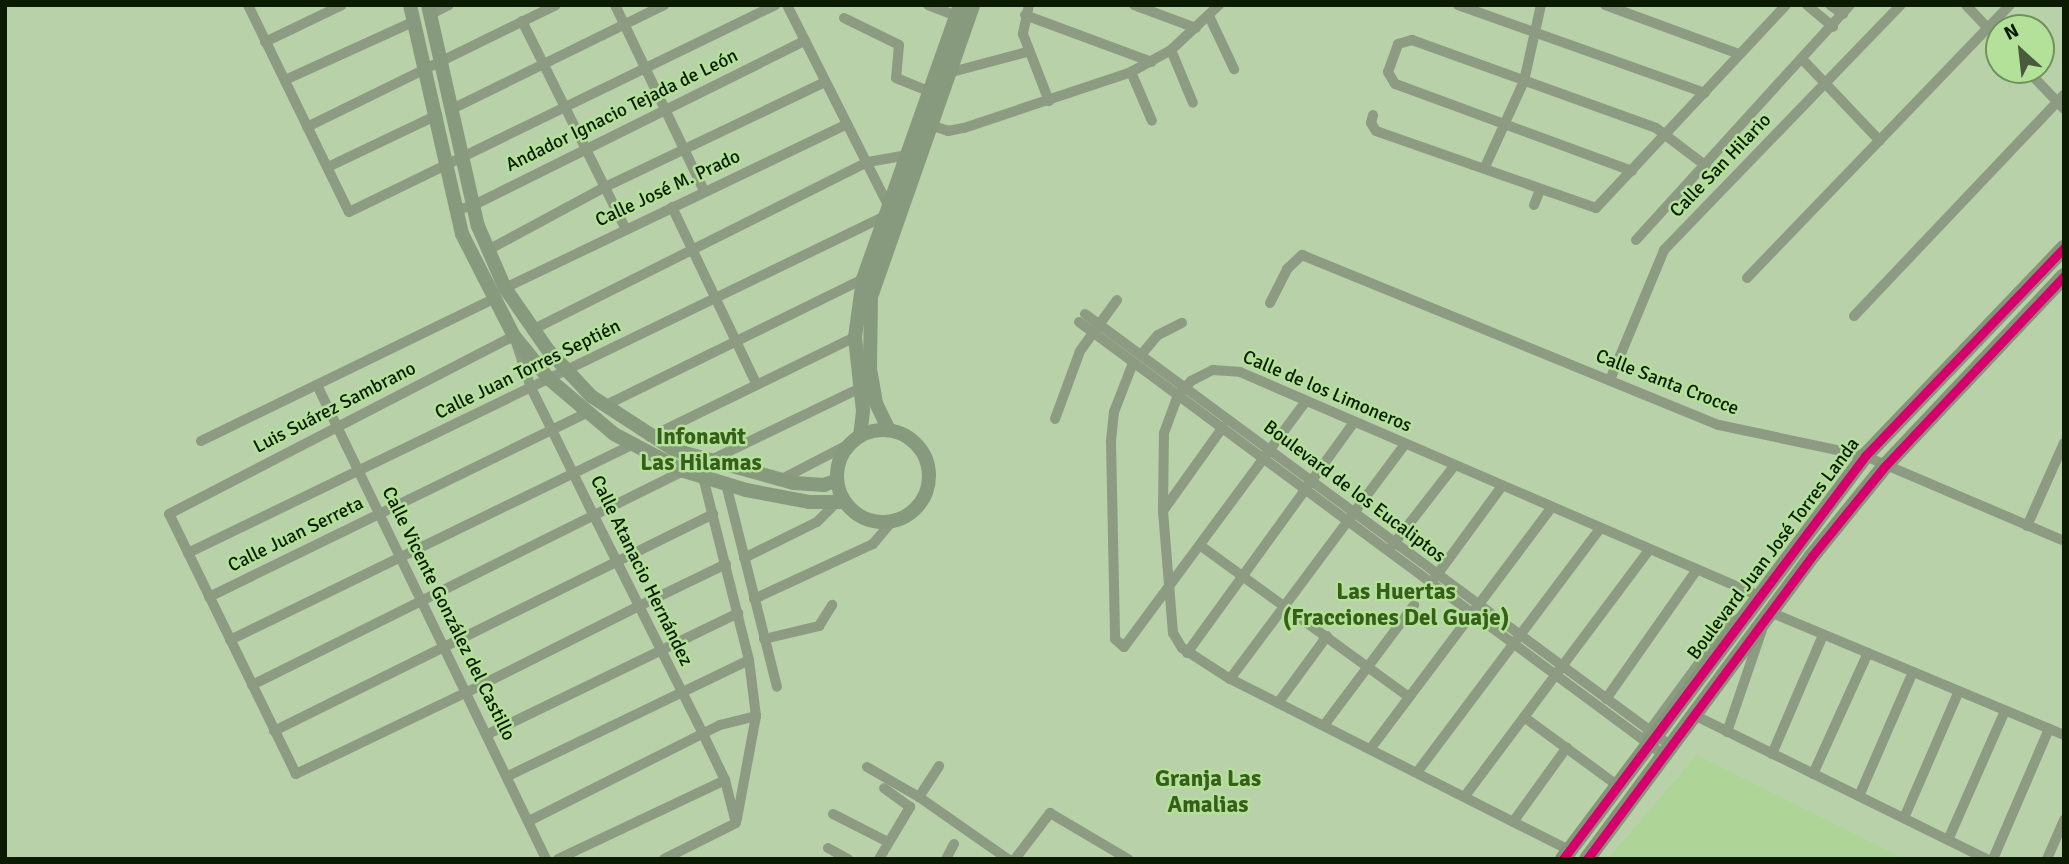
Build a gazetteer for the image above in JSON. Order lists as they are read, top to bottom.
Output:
{
  "streets": {
    "main road": ["Boulevard Juan José Torres Landa"],
    "street": [
      "Andador Ignacio Tejada de León",
      "Calle San Hilario",
      "Calle José M. Prado",
      "Calle Juan Torres Septién",
      "Calle Santa Crocce",
      "Calle de los Limoneros",
      "Luis Suárez Sambrano",
      "Boulevard de los Eucaliptos",
      "Calle Juan Serreta",
      "Calle Atanacio Hernández",
      "Calle Vicente González del Castillo"
    ]
  },
  "crossings": [
    ["Calle San Hilario", "Calle Santa Crocce"],
    ["Calle Juan Torres Septién", "Luis Suárez Sambrano"],
    ["Calle Juan Torres Septién", "Calle Atanacio Hernández"],
    ["Calle Juan Torres Septién", "Calle Vicente González del Castillo"],
    ["Calle Santa Crocce", "Boulevard Juan José Torres Landa"],
    ["Calle de los Limoneros", "Boulevard de los Eucaliptos"],
    ["Calle de los Limoneros", "Boulevard Juan José Torres Landa"],
    ["Luis Suárez Sambrano", "Calle Atanacio Hernández"],
    ["Luis Suárez Sambrano", "Calle Vicente González del Castillo"],
    ["Boulevard de los Eucaliptos", "Boulevard Juan José Torres Landa"],
    ["Calle Juan Serreta", "Calle Atanacio Hernández"],
    ["Calle Juan Serreta", "Calle Vicente González del Castillo"]
  ],
  "districts": ["Infonavit Las Hilamas", "Las Huertas (Fracciones Del Guaje)", "Granja Las Amalias"],
  "north": "top left"
}
